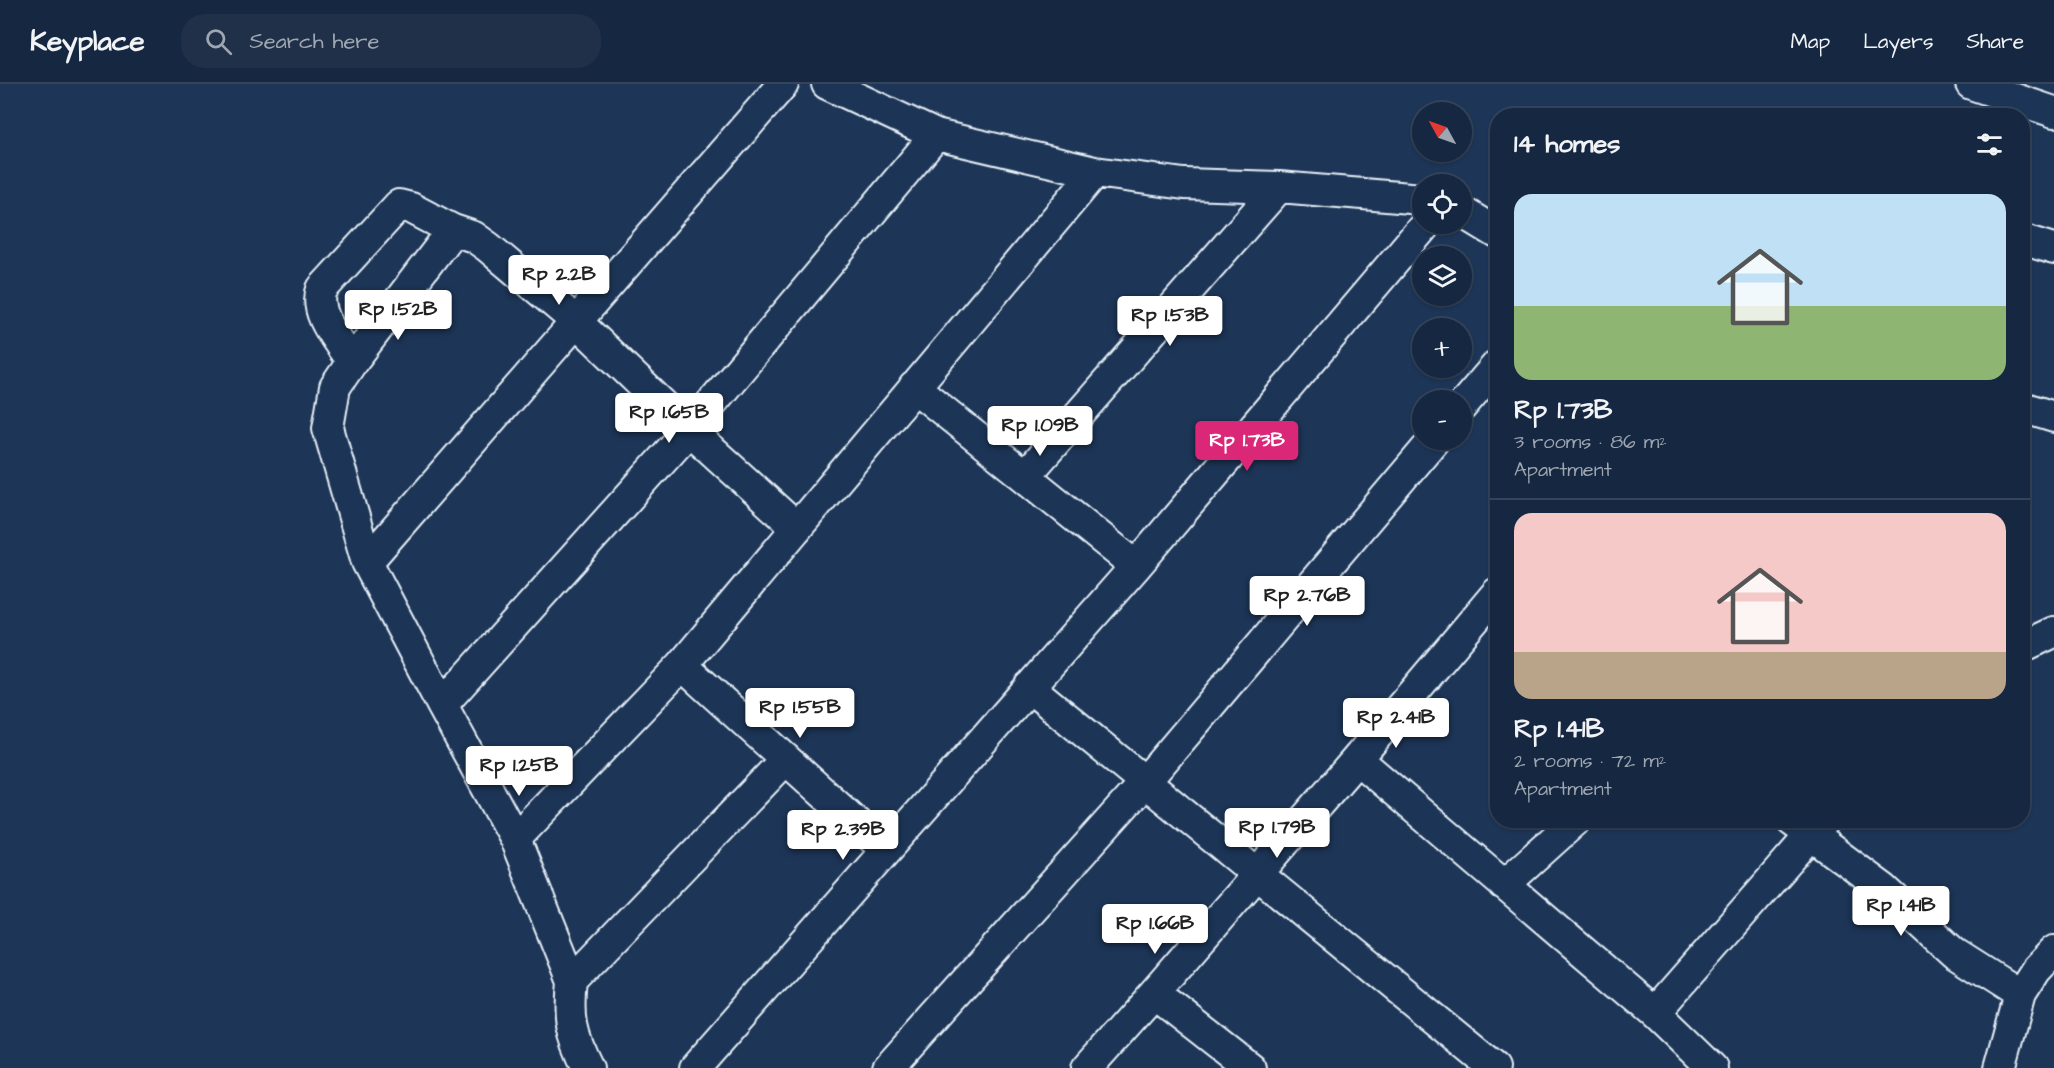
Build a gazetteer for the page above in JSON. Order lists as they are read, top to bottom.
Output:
{
  "north": "top left",
  "page": {
    "header": "Keyplace",
    "search": "Search here",
    "nav": ["Map", "Layers", "Share"],
    "map_buttons": ["+", "−"],
    "heading": "14 homes",
    "list": [
      {
        "name": "Rp 1.73B",
        "note": "3 rooms · 86 m² · Apartment"
      },
      {
        "name": "Rp 1.41B",
        "note": "2 rooms · 72 m² · Apartment"
      }
    ],
    "price": [
      "Rp 2.2B",
      "Rp 1.52B",
      "Rp 1.53B",
      "Rp 1.65B",
      "Rp 1.09B",
      "Rp 1.73B",
      "Rp 2.76B",
      "Rp 1.55B",
      "Rp 2.41B",
      "Rp 1.25B",
      "Rp 1.79B",
      "Rp 2.39B",
      "Rp 1.41B",
      "Rp 1.66B"
    ]
  }
}
